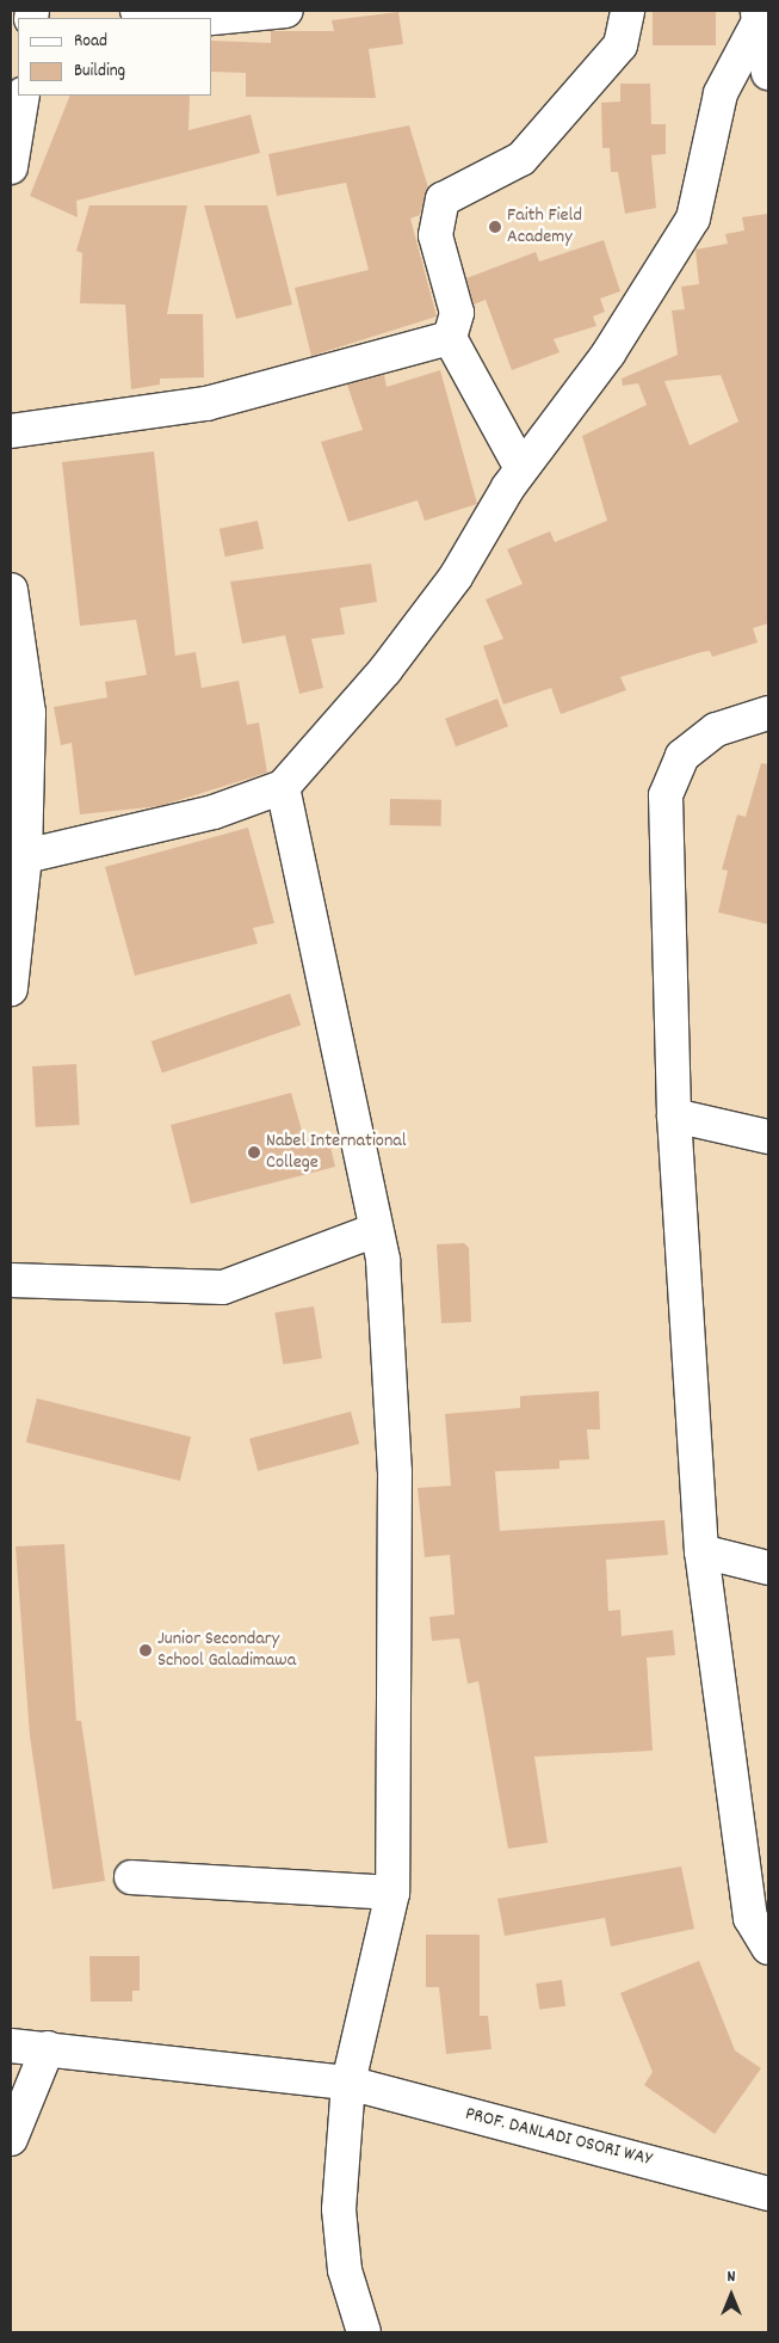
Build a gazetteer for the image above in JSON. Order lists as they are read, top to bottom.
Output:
{
  "streets": {
    "street": ["PROF. DANLADI OSORI WAY"]
  },
  "places": ["Faith Field Academy", "Nabel International College", "Junior Secondary School Galadimawa"],
  "legend": ["Road", "Building"],
  "north": "top"
}
